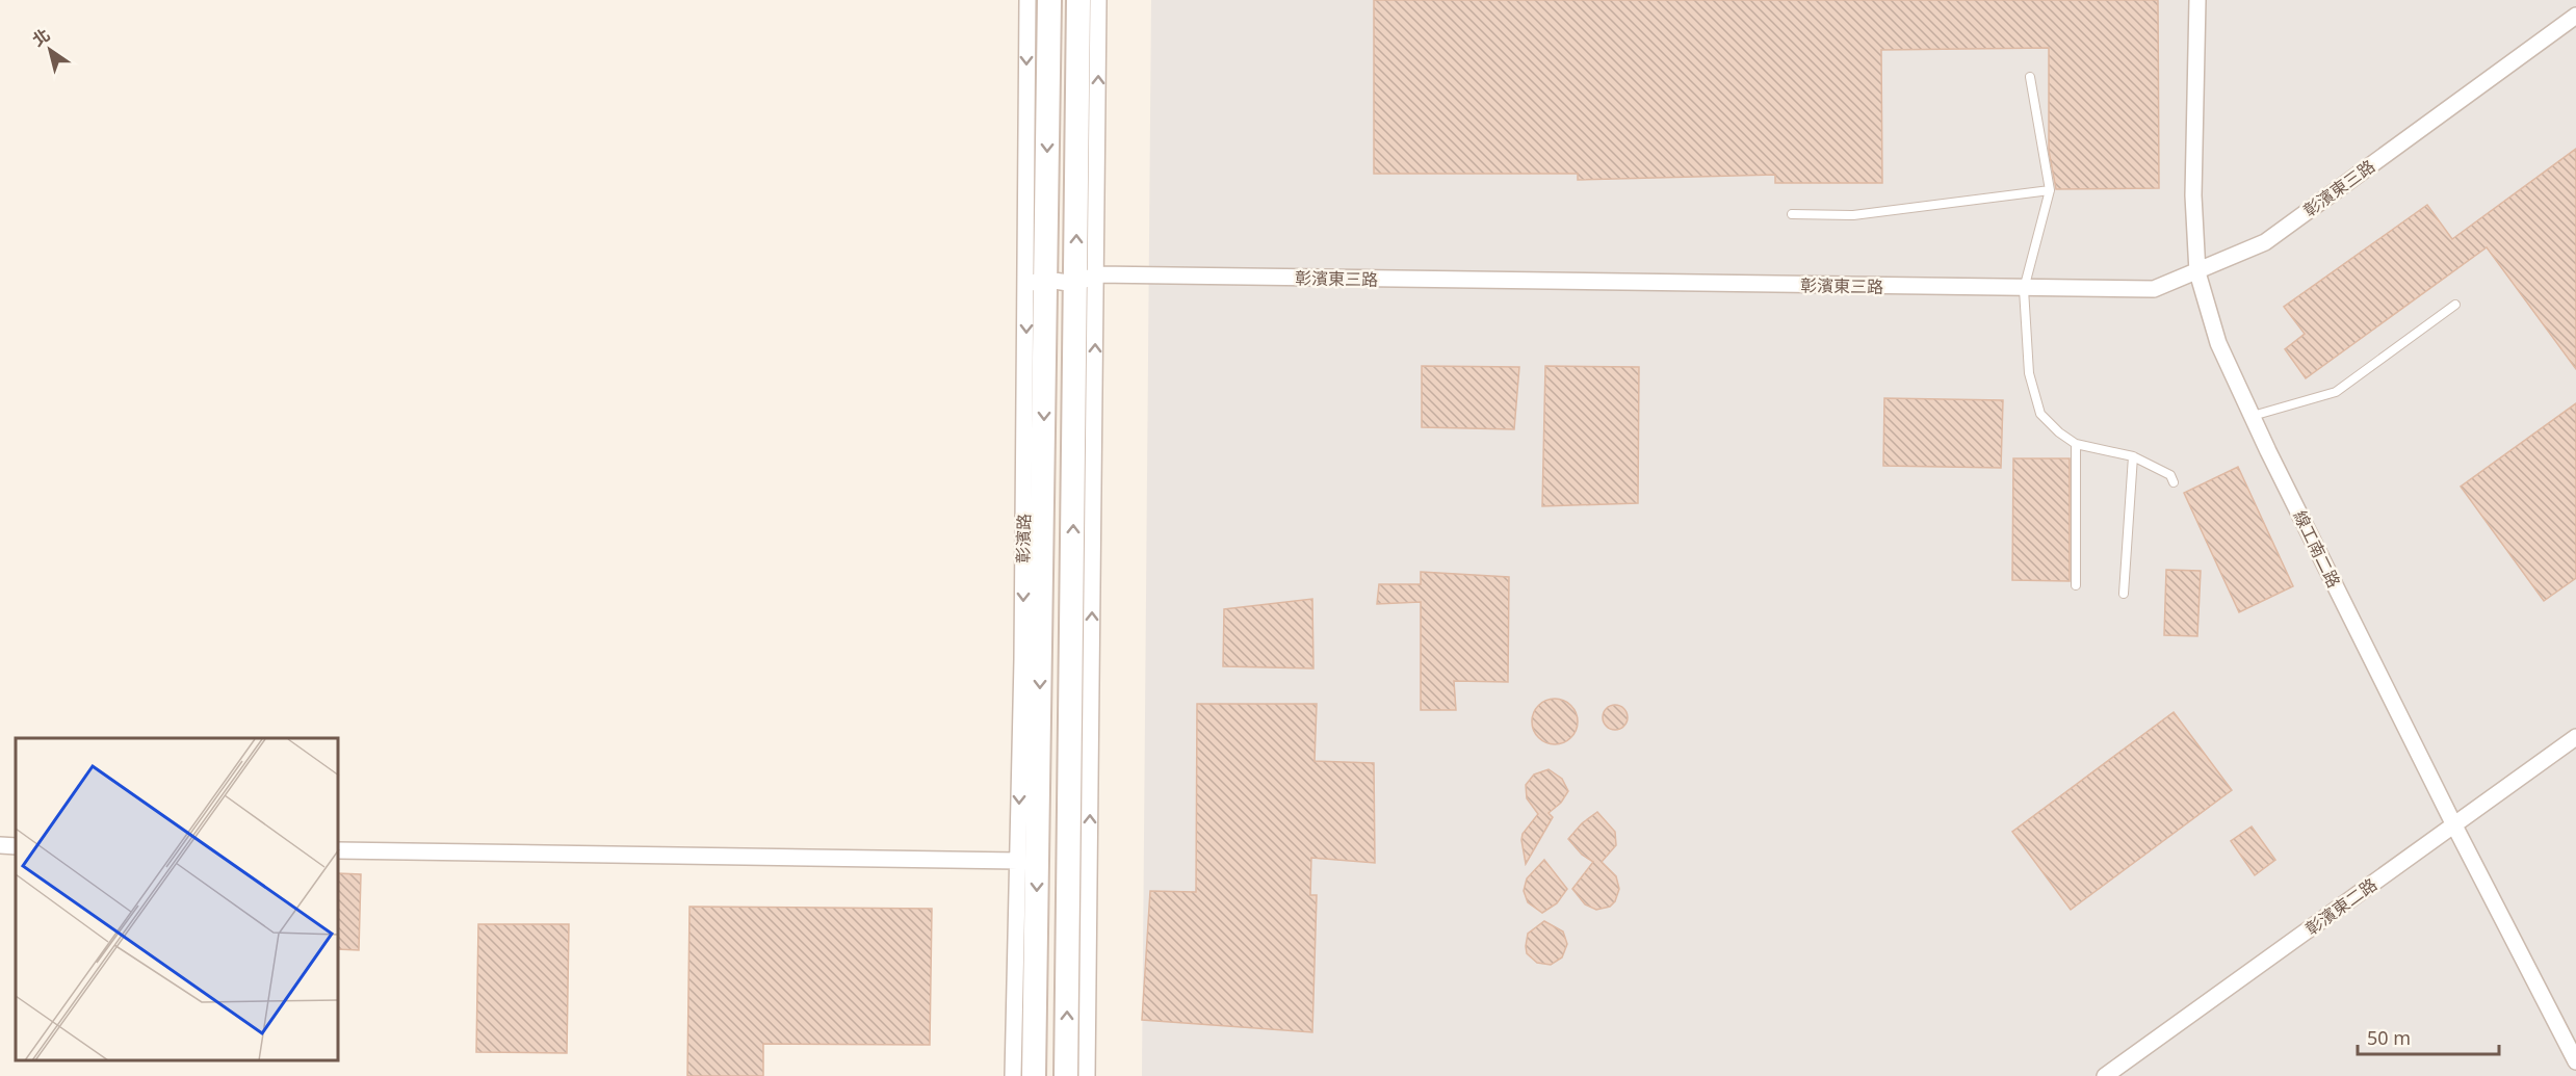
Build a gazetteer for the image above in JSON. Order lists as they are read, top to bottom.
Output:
{
  "streets": {
    "street": [
      "彰濱東三路",
      "彰濱路",
      "線工南二路",
      "彰濱東二路"
    ]
  },
  "crossings": [
    ["彰濱東三路", "彰濱路"],
    ["彰濱東三路", "線工南二路"],
    ["線工南二路", "彰濱東二路"]
  ],
  "scale_bar": "50 m",
  "north": "top left"
}
